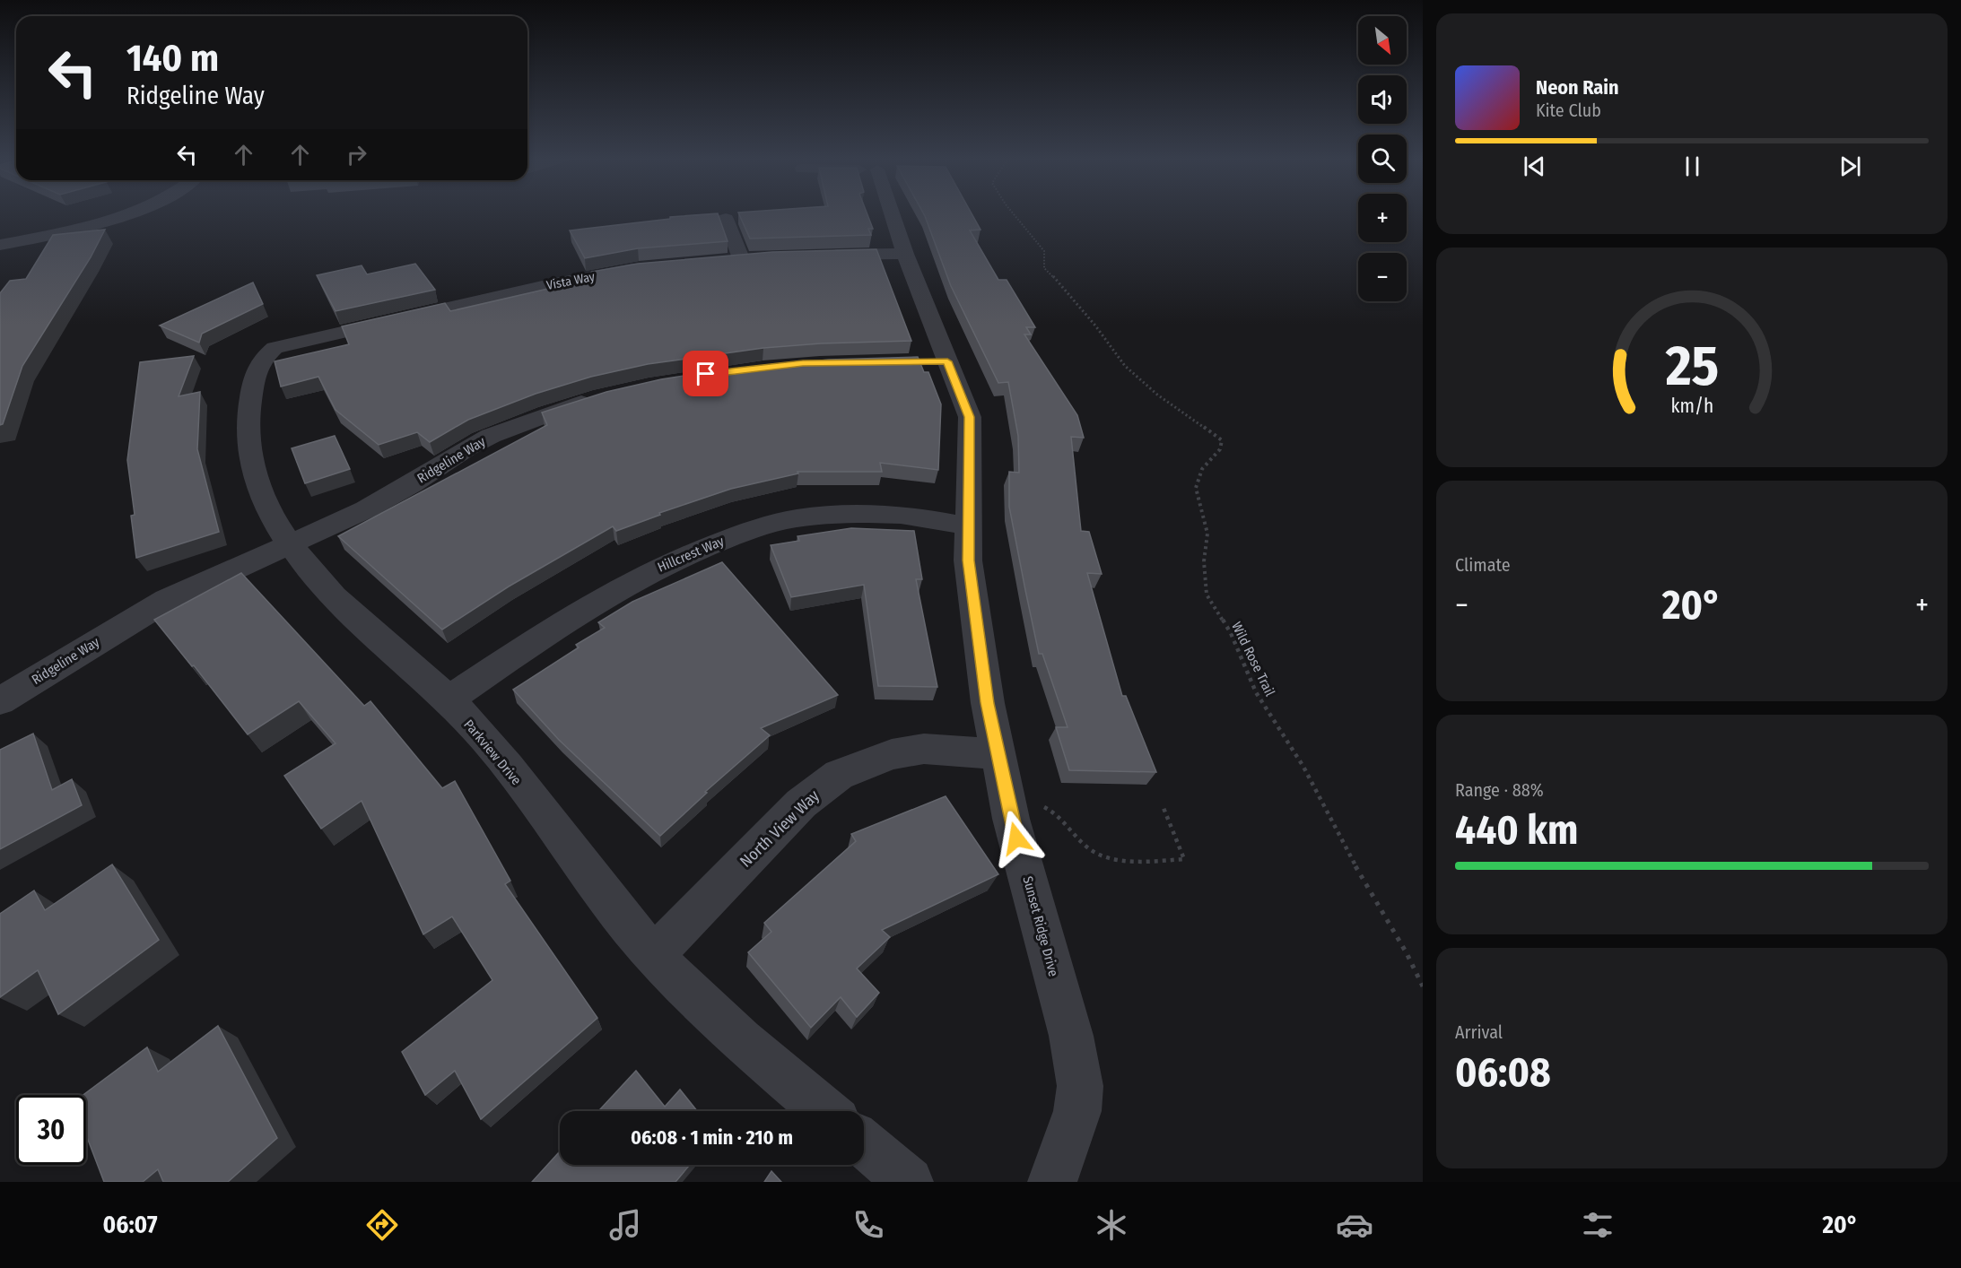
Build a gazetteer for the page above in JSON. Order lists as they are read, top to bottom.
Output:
{
  "streets": {
    "street": [
      "Vista Way",
      "Ridgeline Way",
      "Hillcrest Way",
      "Parkview Drive",
      "North View Way",
      "Sunset Ridge Drive"
    ],
    "path": ["Wild Rose Trail"]
  },
  "crossings": [
    ["Vista Way", "Parkview Drive"],
    ["Ridgeline Way", "Parkview Drive"],
    ["Hillcrest Way", "Parkview Drive"],
    ["Hillcrest Way", "Sunset Ridge Drive"],
    ["Parkview Drive", "North View Way"],
    ["North View Way", "Sunset Ridge Drive"]
  ],
  "north": "bottom right",
  "page": {
    "map_buttons": ["+", "−"],
    "turn": ["140 m", "Ridgeline Way"],
    "song": ["Neon Rain", "Kite Club"],
    "tile": [
      "Climate",
      ["Range · 88%", "440 km"],
      ["Arrival", "06:08"]
    ],
    "heat": ["−", "20°", "+"],
    "limit": "30",
    "trip": "06:08 · 1 min · 210 m",
    "tabs": ["06:07", "20°"],
    "gauge": ["25", "km/h"]
  }
}
